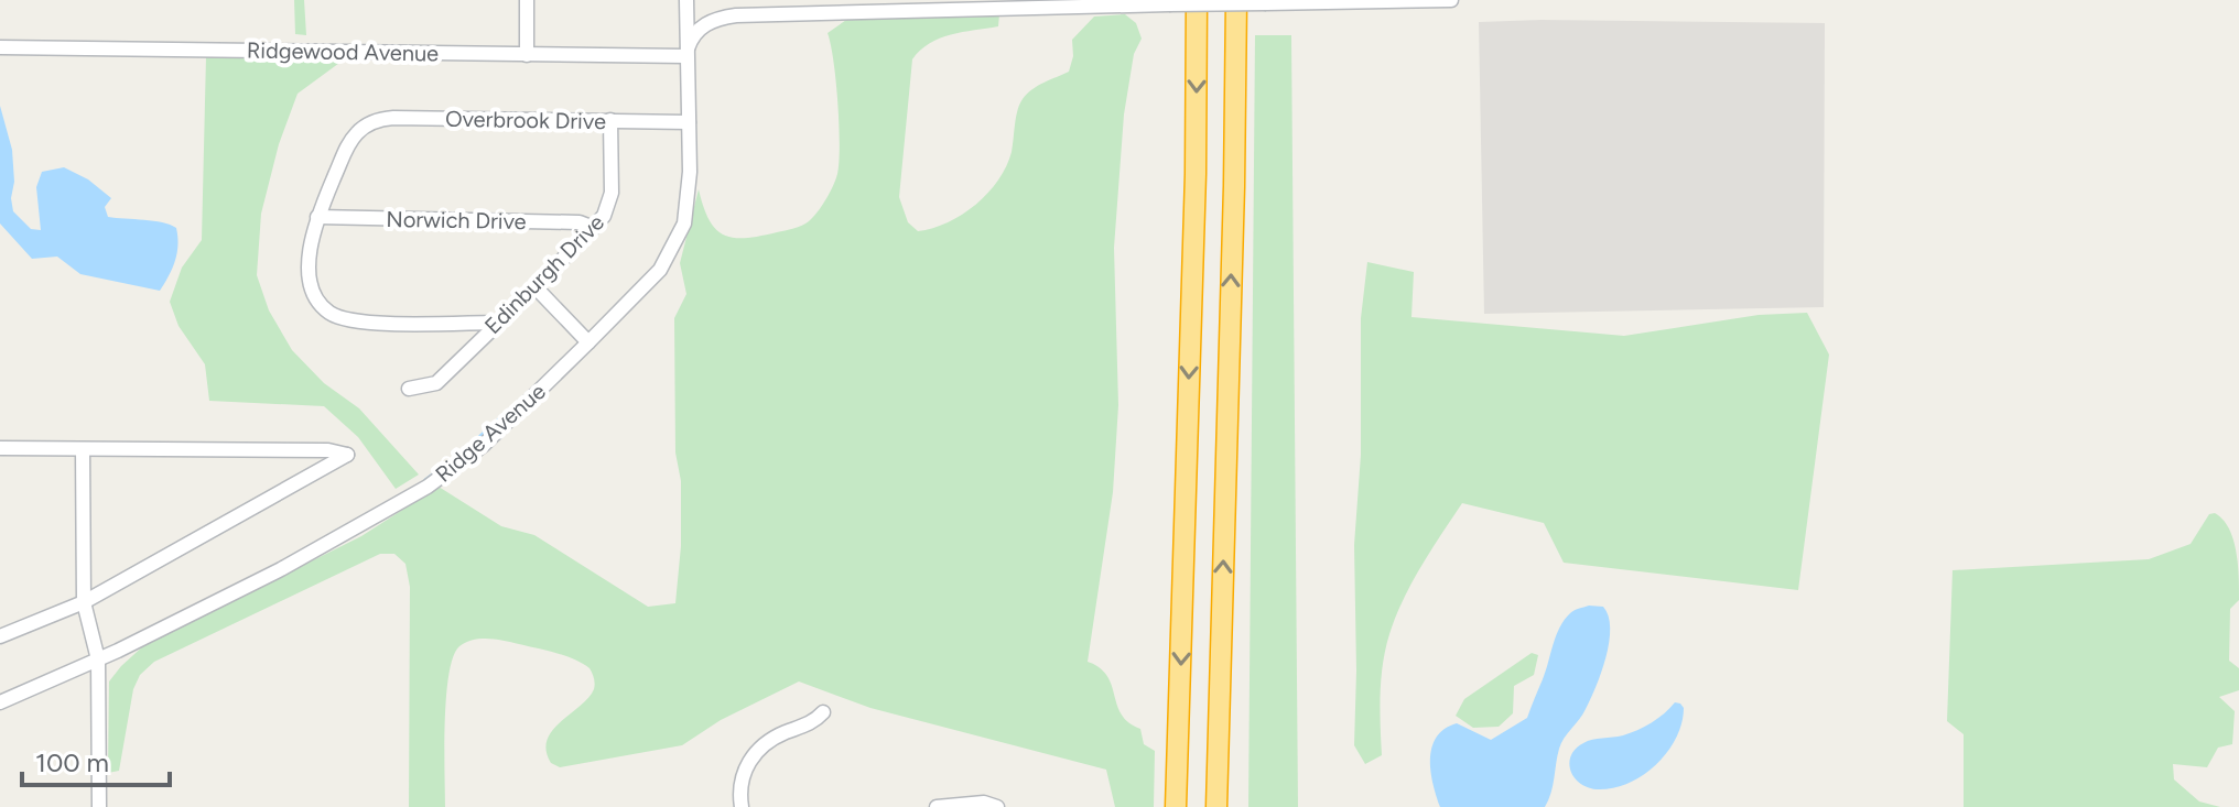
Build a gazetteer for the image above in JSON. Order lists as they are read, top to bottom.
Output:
{
  "streets": {
    "street": [
      "Ridgewood Avenue",
      "Overbrook Drive",
      "Norwich Drive",
      "Edinburgh Drive",
      "Ridge Avenue"
    ]
  },
  "crossings": [
    ["Ridgewood Avenue", "Ridge Avenue"],
    ["Overbrook Drive", "Norwich Drive"],
    ["Overbrook Drive", "Edinburgh Drive"],
    ["Overbrook Drive", "Ridge Avenue"],
    ["Norwich Drive", "Edinburgh Drive"]
  ],
  "scale_bar": "100 m"
}
